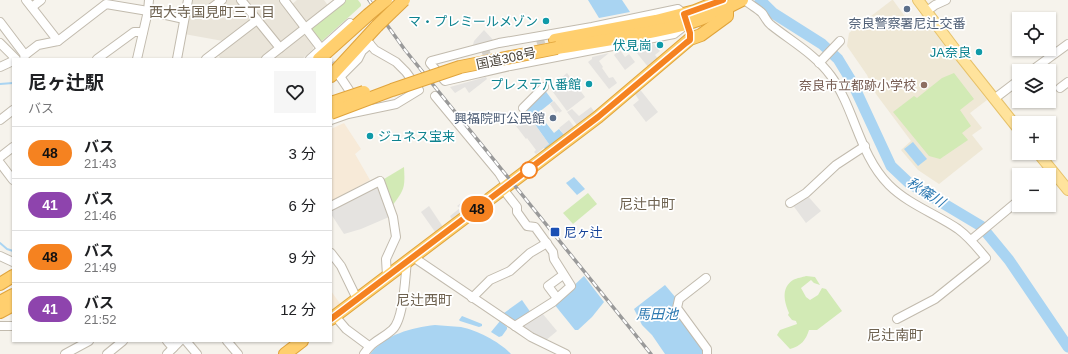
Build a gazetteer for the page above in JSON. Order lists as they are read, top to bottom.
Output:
{
  "streets": {
    "highway": ["国道308号"]
  },
  "districts": [
    "西大寺国見町三丁目",
    "尼辻中町",
    "尼辻西町",
    "尼辻南町"
  ],
  "water": ["秋篠川", "馬田池"],
  "places": {
    "other": [
      "奈良警察署尼辻交番",
      "マ・プレミールメゾン",
      "伏見崗",
      "JA奈良",
      "プレステ八番館",
      "奈良市立都跡小学校",
      "興福院町公民館",
      "ジュネス宝来"
    ],
    "transit": ["尼ヶ辻"]
  },
  "lines": ["bus line 48"],
  "page": {
    "on_map": "48",
    "map_buttons": ["+", "−"],
    "heading": ["尼ヶ辻駅", "バス"],
    "list": [
      {
        "mark": "48",
        "name": "バス",
        "note": "21:43",
        "value": "3 分"
      },
      {
        "mark": "41",
        "name": "バス",
        "note": "21:46",
        "value": "6 分"
      },
      {
        "mark": "48",
        "name": "バス",
        "note": "21:49",
        "value": "9 分"
      },
      {
        "mark": "41",
        "name": "バス",
        "note": "21:52",
        "value": "12 分"
      }
    ]
  }
}
